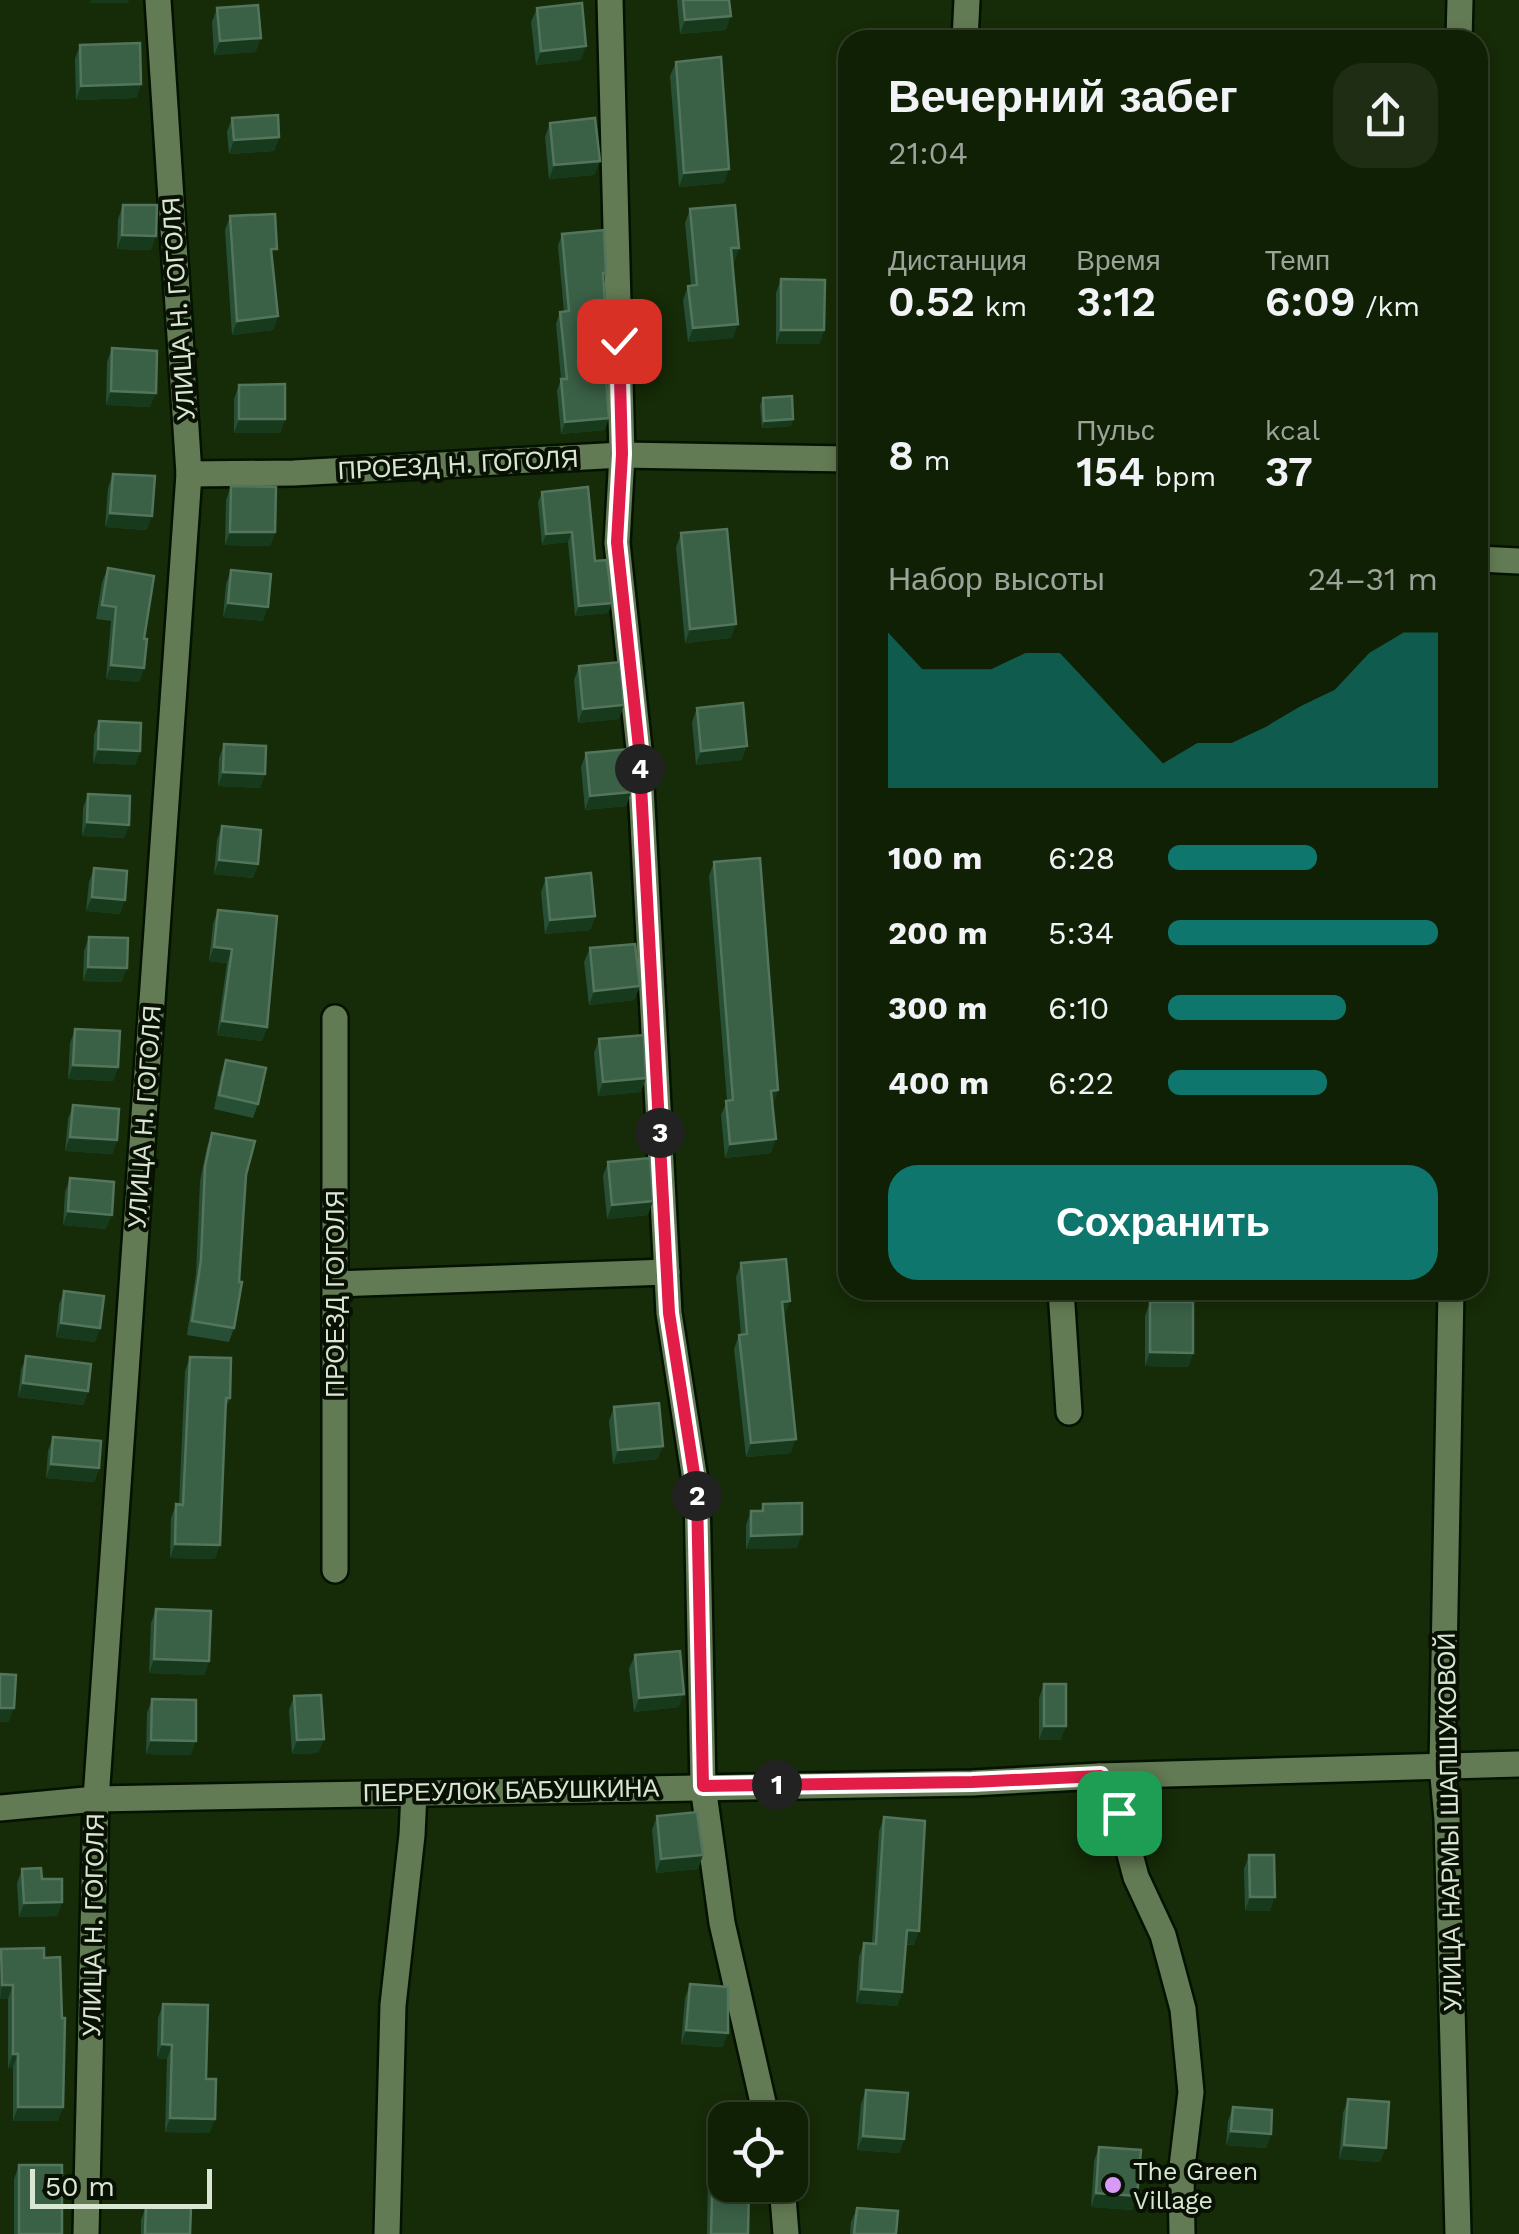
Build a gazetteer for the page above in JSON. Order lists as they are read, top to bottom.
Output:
{
  "streets": {
    "street": [
      "УЛИЦА Н. ГОГОЛЯ",
      "ПРОЕЗД Н. ГОГОЛЯ",
      "ПРОЕЗД ГОГОЛЯ",
      "ПЕРЕУЛОК БАБУШКИНА",
      "УЛИЦА НАРМЫ ШАПШУКОВОЙ"
    ]
  },
  "crossings": [
    ["УЛИЦА Н. ГОГОЛЯ", "ПРОЕЗД Н. ГОГОЛЯ"],
    ["УЛИЦА Н. ГОГОЛЯ", "ПЕРЕУЛОК БАБУШКИНА"],
    ["ПЕРЕУЛОК БАБУШКИНА", "УЛИЦА НАРМЫ ШАПШУКОВОЙ"]
  ],
  "places": ["The Green Village"],
  "scale_bar": "50 m",
  "page": {
    "heading": ["Вечерний забег", "21:04"],
    "stats": [
      ["Дистанция", "0.52 km"],
      ["Время", "3:12"],
      ["Темп", "6:09 /km"],
      ["8 m"],
      ["Пульс", "154 bpm"],
      ["kcal", "37"]
    ],
    "chart": ["Набор высоты", "24–31 m"],
    "pins": [
      "4",
      "3",
      "2",
      "1"
    ],
    "list": [
      {
        "name": "100 m",
        "note": "6:28"
      },
      {
        "name": "200 m",
        "note": "5:34"
      },
      {
        "name": "300 m",
        "note": "6:10"
      },
      {
        "name": "400 m",
        "note": "6:22"
      }
    ],
    "buttons": "Сохранить",
    "scale": "50 m"
  }
}
